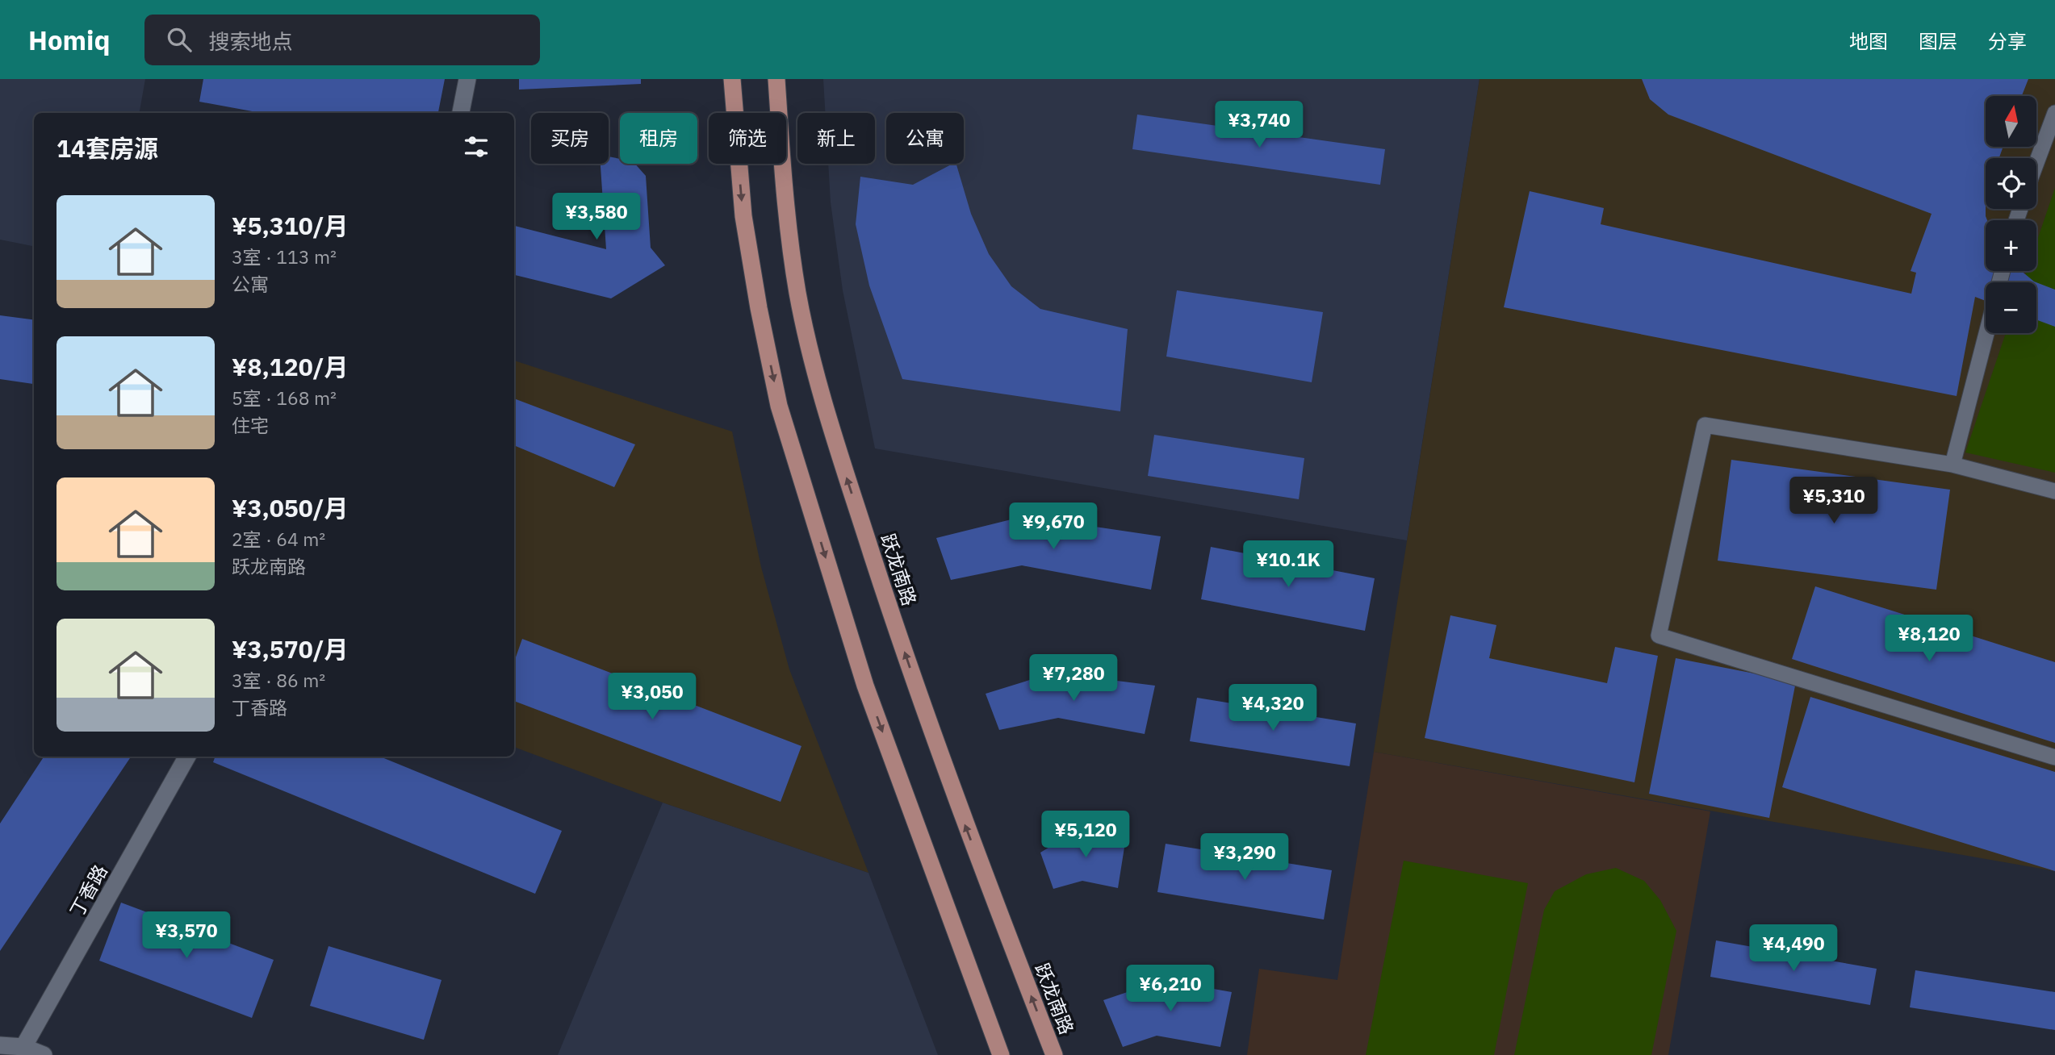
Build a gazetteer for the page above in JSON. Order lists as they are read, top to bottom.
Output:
{
  "streets": {
    "main road": ["跃龙南路"],
    "street": ["丁香路"]
  },
  "north": "top",
  "page": {
    "header": "Homiq",
    "search": "搜索地点",
    "nav": ["地图", "图层", "分享"],
    "map_buttons": ["+", "−"],
    "price": [
      "¥3,740",
      "¥3,580",
      "¥5,310",
      "¥9,670",
      "¥10.1K",
      "¥8,120",
      "¥7,280",
      "¥3,050",
      "¥4,320",
      "¥5,120",
      "¥3,290",
      "¥3,570",
      "¥4,490",
      "¥6,210"
    ],
    "chip": [
      "买房",
      "租房",
      "筛选",
      "新上",
      "公寓"
    ],
    "heading": "14套房源",
    "list": [
      {
        "name": "¥5,310/月",
        "note": "3室 · 113 m² · 公寓"
      },
      {
        "name": "¥8,120/月",
        "note": "5室 · 168 m² · 住宅"
      },
      {
        "name": "¥3,050/月",
        "note": "2室 · 64 m² · 跃龙南路"
      },
      {
        "name": "¥3,570/月",
        "note": "3室 · 86 m² · 丁香路"
      }
    ]
  }
}
